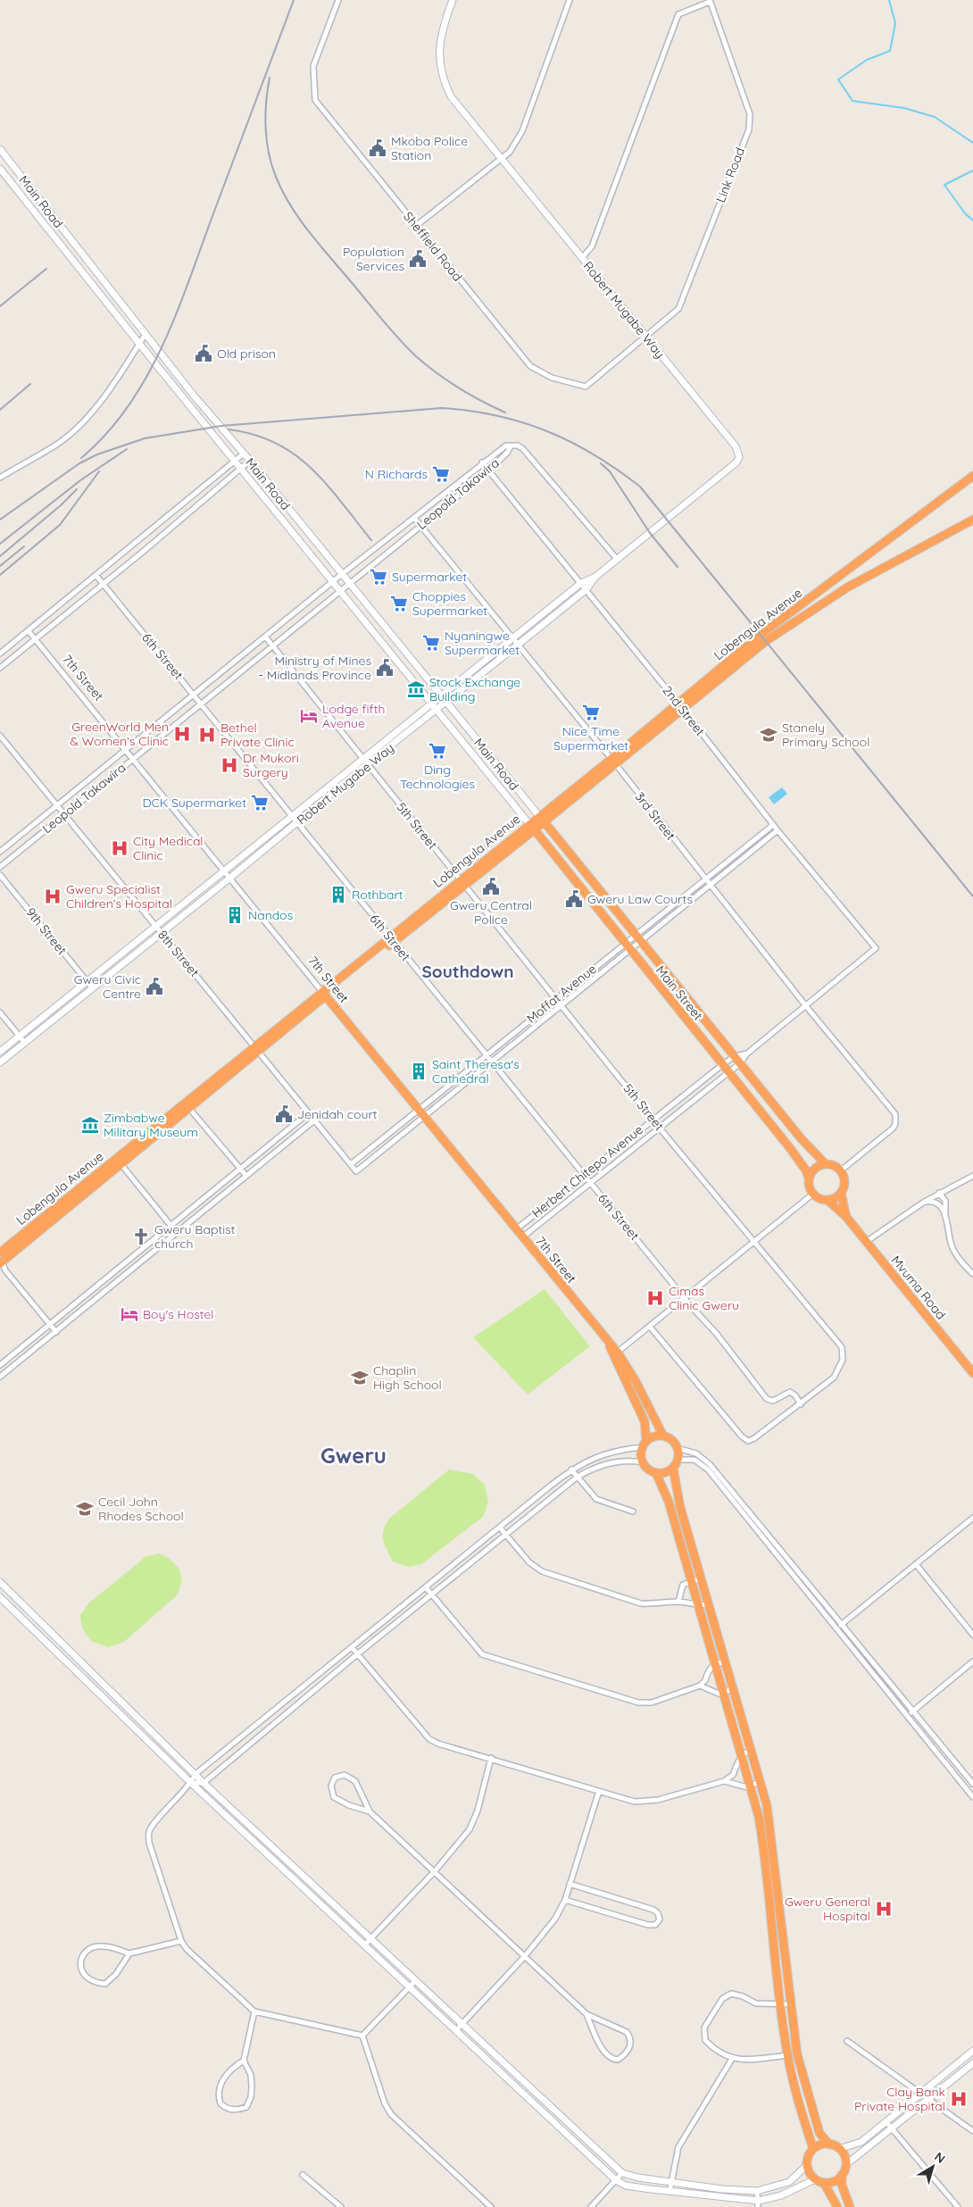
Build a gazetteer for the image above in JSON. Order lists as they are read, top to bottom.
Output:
{
  "streets": {
    "highway": [
      "Lobengula Avenue",
      "7th Street",
      "Main Street",
      "Mvuma Road"
    ],
    "main road": ["Main Road", "Robert Mugabe Way"],
    "street": [
      "Link Road",
      "Sheffield Road",
      "Leopold Takawira",
      "6th Street",
      "2nd Street",
      "3rd Street",
      "5th Street",
      "9th Street",
      "8th Street",
      "Moffat Avenue",
      "Herbert Chitepo Avenue"
    ]
  },
  "crossings": [
    ["Link Road", "Sheffield Road"],
    ["Link Road", "Robert Mugabe Way"],
    ["Main Road", "Robert Mugabe Way"],
    ["Main Road", "Leopold Takawira"],
    ["Main Road", "Lobengula Avenue"],
    ["Main Road", "Main Street"],
    ["Sheffield Road", "Robert Mugabe Way"],
    ["Robert Mugabe Way", "6th Street"],
    ["Robert Mugabe Way", "7th Street"],
    ["Robert Mugabe Way", "2nd Street"],
    ["Robert Mugabe Way", "3rd Street"],
    ["Robert Mugabe Way", "5th Street"],
    ["Robert Mugabe Way", "9th Street"],
    ["Robert Mugabe Way", "8th Street"],
    ["Leopold Takawira", "6th Street"],
    ["Leopold Takawira", "7th Street"],
    ["Leopold Takawira", "2nd Street"],
    ["Leopold Takawira", "3rd Street"],
    ["Leopold Takawira", "5th Street"],
    ["Leopold Takawira", "8th Street"],
    ["Lobengula Avenue", "6th Street"],
    ["Lobengula Avenue", "7th Street"],
    ["Lobengula Avenue", "2nd Street"],
    ["Lobengula Avenue", "3rd Street"],
    ["Lobengula Avenue", "5th Street"],
    ["Lobengula Avenue", "8th Street"],
    ["Lobengula Avenue", "Main Street"],
    ["6th Street", "5th Street"],
    ["6th Street", "Moffat Avenue"],
    ["6th Street", "Herbert Chitepo Avenue"],
    ["7th Street", "Moffat Avenue"],
    ["7th Street", "Herbert Chitepo Avenue"],
    ["2nd Street", "Moffat Avenue"],
    ["2nd Street", "Herbert Chitepo Avenue"],
    ["3rd Street", "Main Street"],
    ["3rd Street", "Moffat Avenue"],
    ["3rd Street", "Herbert Chitepo Avenue"],
    ["3rd Street", "Mvuma Road"],
    ["5th Street", "Moffat Avenue"],
    ["5th Street", "Herbert Chitepo Avenue"],
    ["8th Street", "Moffat Avenue"],
    ["Main Street", "Moffat Avenue"],
    ["Main Street", "Herbert Chitepo Avenue"],
    ["Main Street", "Mvuma Road"]
  ],
  "districts": ["Southdown", "Gweru"],
  "places": {
    "public building": [
      "Mkoba Police Station",
      "Population Services",
      "Old prison",
      "Ministry of Mines - Midlands Province",
      "Gweru Central Police",
      "Gweru Law Courts",
      "Gweru Civic Centre",
      "Jenidah court"
    ],
    "supermarket": [
      "N Richards",
      "Supermarket",
      "Choppies Supermarket",
      "Nyaningwe Supermarket",
      "Nice Time Supermarket",
      "Ding Technologies",
      "DCK Supermarket"
    ],
    "museum": ["Stock Exchange Building", "Zimbabwe Military Museum"],
    "hotel": ["Lodge fifth Avenue", "Boy's Hostel"],
    "hospital": [
      "GreenWorld Men & Women’s Clinic",
      "Bethel Private Clinic",
      "Dr Mukori Surgery",
      "City Medical Clinic",
      "Gweru Specialist Children’s Hospital",
      "Cimas Clinic Gweru",
      "Gweru General Hospital",
      "Clay Bank Private Hospital"
    ],
    "school or university": ["Stanely Primary School", "Chaplin High School", "Cecil John Rhodes School"],
    "building": ["Rothbart", "Nandos", "Saint Theresa's Cathedral"],
    "church": ["Gweru Baptist church"]
  },
  "north": "top right"
}
